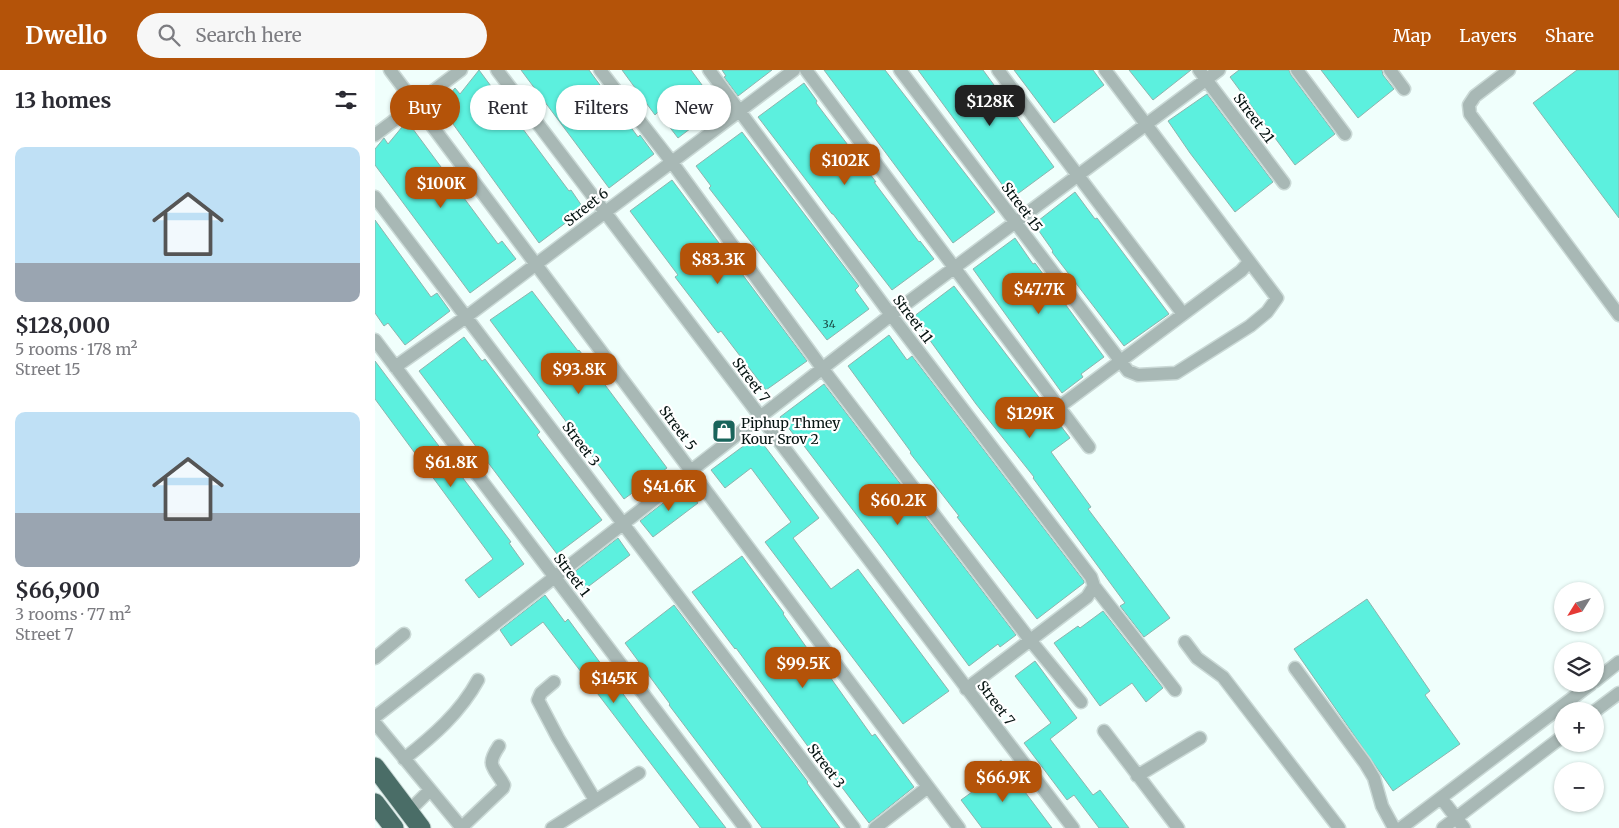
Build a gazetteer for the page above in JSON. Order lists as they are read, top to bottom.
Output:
{
  "streets": {
    "street": [
      "Street 21",
      "Street 6",
      "Street 15",
      "Street 11",
      "Street 7",
      "Street 5",
      "Street 3",
      "Street 1"
    ]
  },
  "crossings": [
    ["Street 6", "Street 11"],
    ["Street 6", "Street 7"],
    ["Street 6", "Street 5"],
    ["Street 6", "Street 3"],
    ["Street 6", "Street 1"]
  ],
  "places": {
    "shop": ["Piphup Thmey Kour Srov 2"]
  },
  "house_numbers": ["34"],
  "north": "bottom left",
  "page": {
    "header": "Dwello",
    "search": "Search here",
    "nav": ["Map", "Layers", "Share"],
    "heading": "13 homes",
    "price": [
      "$128K",
      "$102K",
      "$100K",
      "$83.3K",
      "$47.7K",
      "$93.8K",
      "$129K",
      "$61.8K",
      "$41.6K",
      "$60.2K",
      "$99.5K",
      "$145K",
      "$66.9K"
    ],
    "chip": [
      "Buy",
      "Rent",
      "Filters",
      "New"
    ],
    "list": [
      {
        "name": "$128,000",
        "note": "5 rooms · 178 m² · Street 15"
      },
      {
        "name": "$66,900",
        "note": "3 rooms · 77 m² · Street 7"
      }
    ],
    "map_buttons": ["+", "−"]
  }
}
